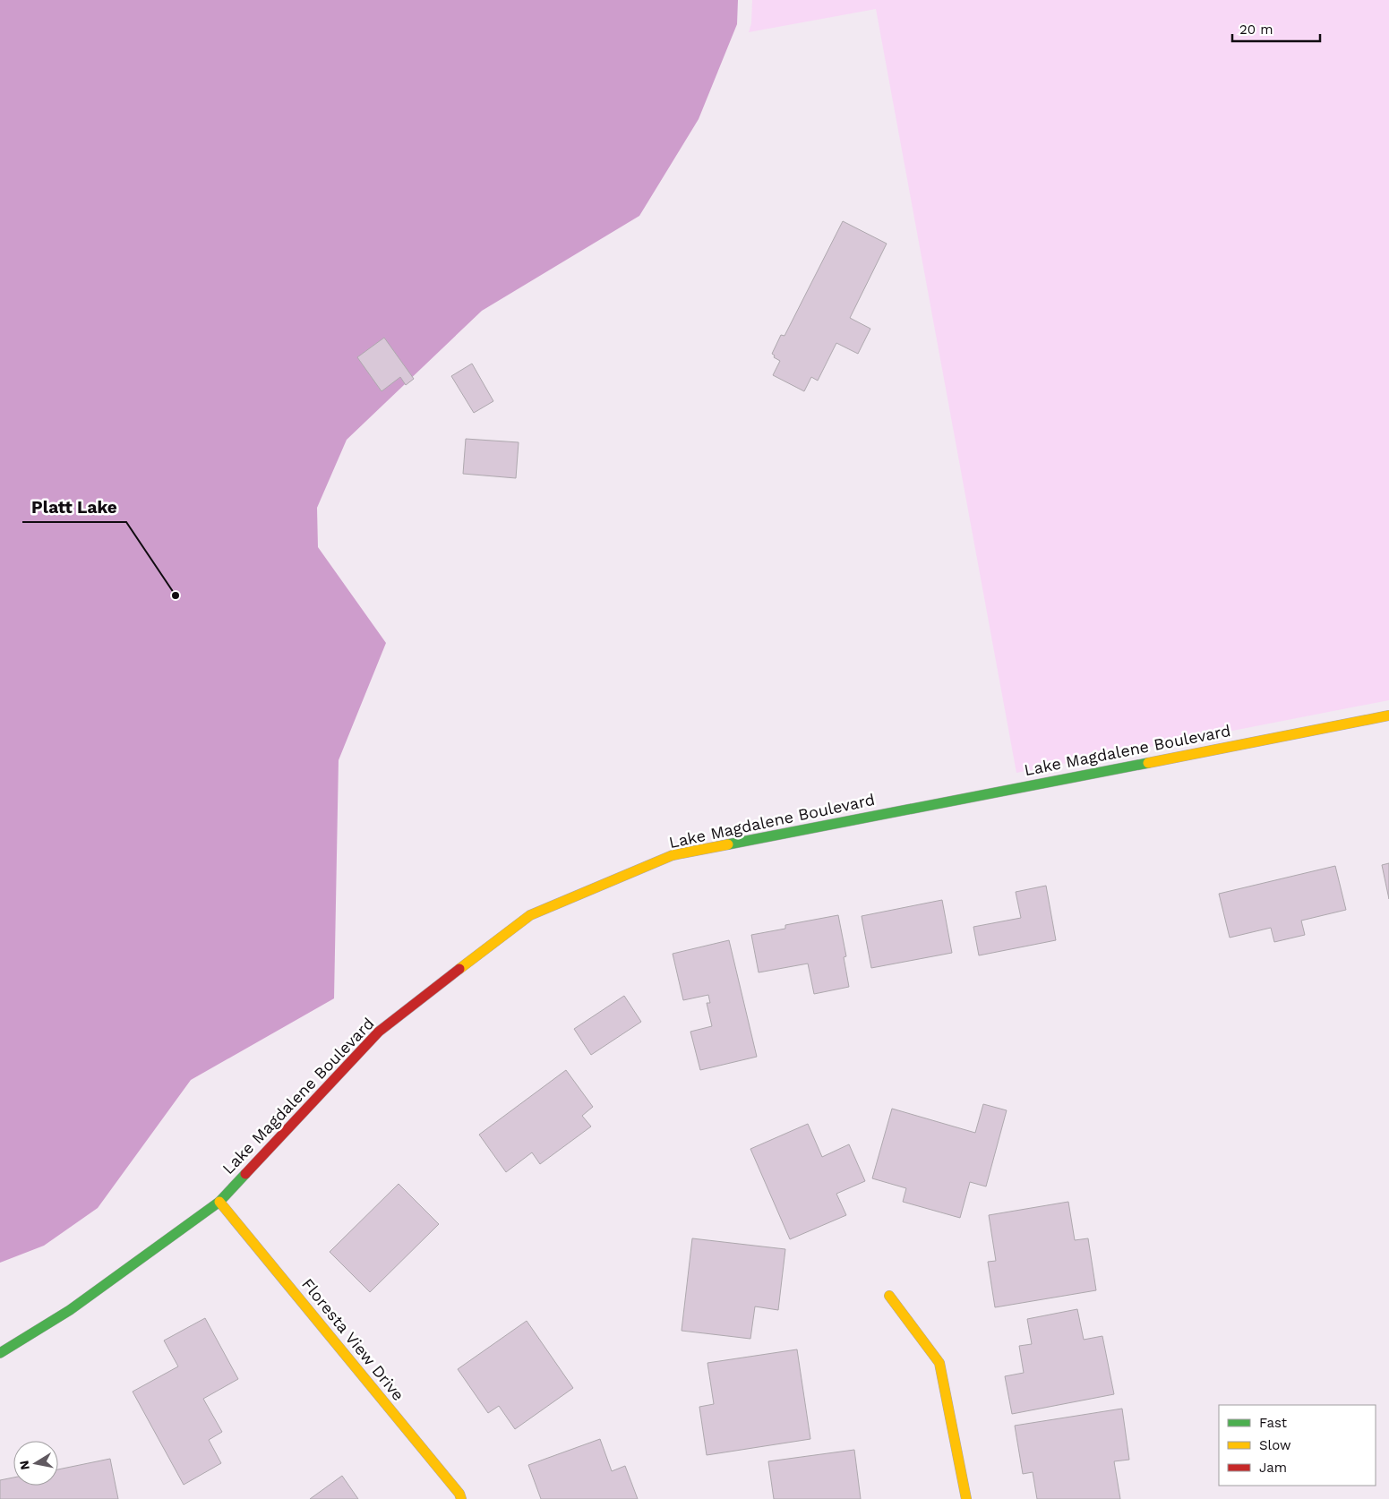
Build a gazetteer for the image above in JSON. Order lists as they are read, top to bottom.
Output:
{
  "streets": {
    "street": ["Lake Magdalene Boulevard", "Floresta View Drive"]
  },
  "crossings": [
    ["Lake Magdalene Boulevard", "Floresta View Drive"]
  ],
  "places": ["Platt Lake"],
  "legend": ["Fast", "Slow", "Jam"],
  "scale_bar": "20 m",
  "north": "left"
}
